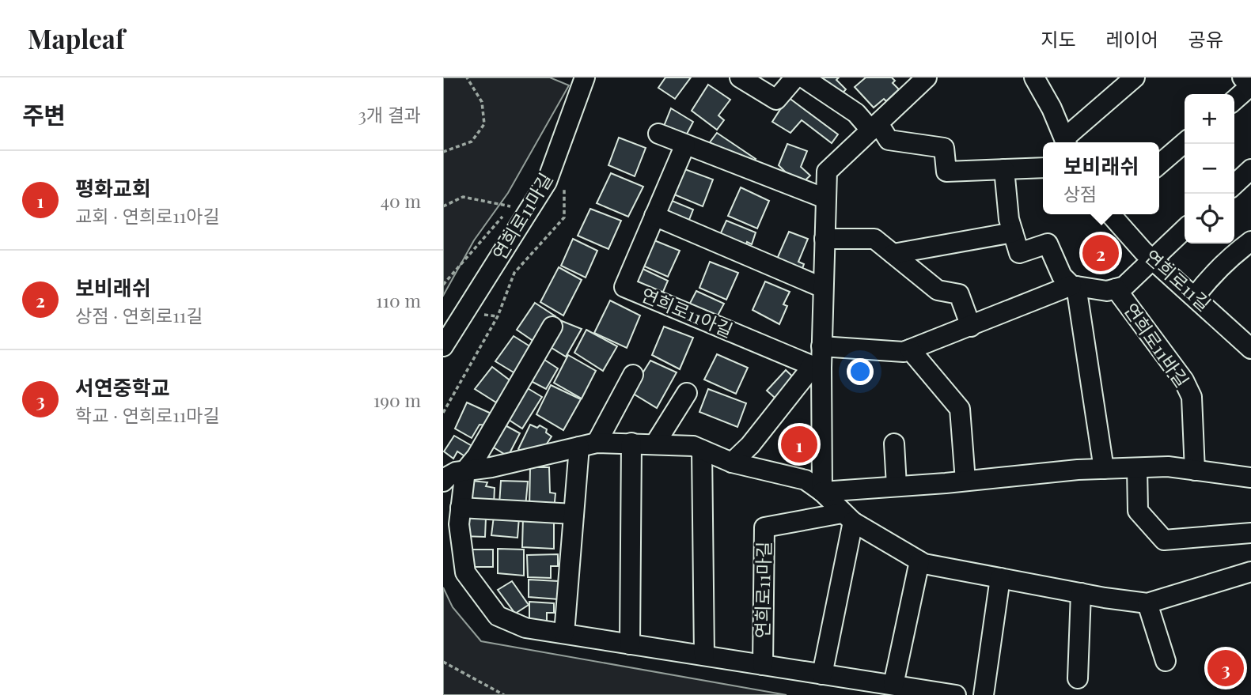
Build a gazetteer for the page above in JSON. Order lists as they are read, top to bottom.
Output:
{
  "streets": {
    "street": [
      "연희로11마길",
      "연희로11길",
      "연희로11아길",
      "연희로11바길"
    ]
  },
  "page": {
    "header": "Mapleaf",
    "nav": ["지도", "레이어", "공유"],
    "heading": ["주변", "3개 결과"],
    "map_buttons": ["+", "−"],
    "popup": ["보비래쉬", "상점"],
    "list": [
      {
        "mark": "1",
        "name": "평화교회",
        "note": "교회 · 연희로11아길",
        "value": "40 m"
      },
      {
        "mark": "2",
        "name": "보비래쉬",
        "note": "상점 · 연희로11길",
        "value": "110 m"
      },
      {
        "mark": "3",
        "name": "서연중학교",
        "note": "학교 · 연희로11마길",
        "value": "190 m"
      }
    ],
    "pins": ["2", "1", "3"]
  }
}
